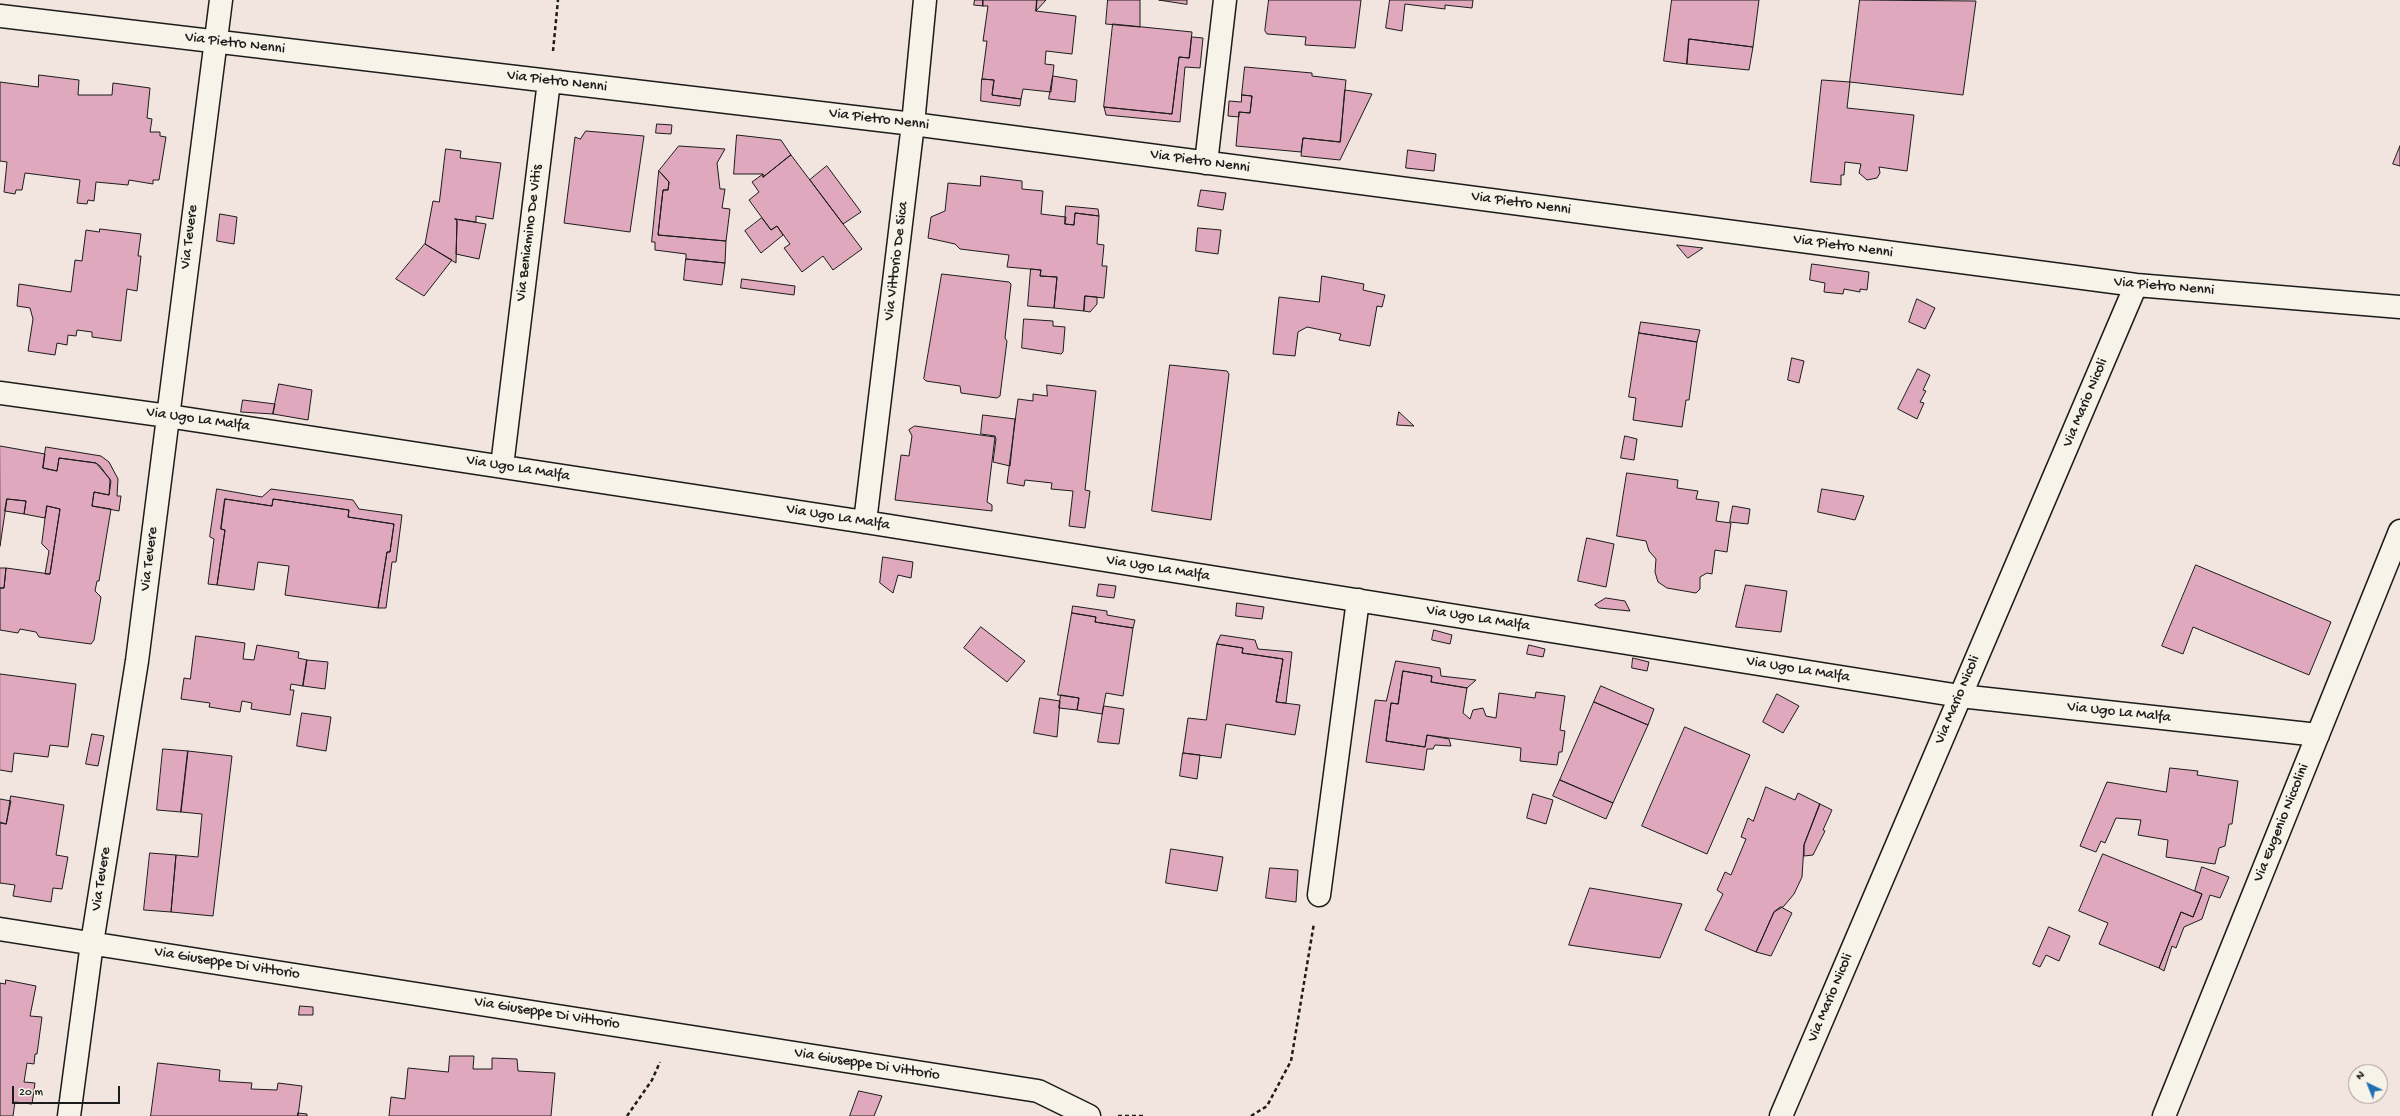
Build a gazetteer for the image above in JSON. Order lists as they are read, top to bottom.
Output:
{
  "streets": {
    "street": [
      "Via Pietro Nenni",
      "Via Beniamino De Vitis",
      "Via Tevere",
      "Via Vittorio De Sica",
      "Via Mario Nicoli",
      "Via Ugo La Malfa",
      "Via Eugenio Niccolini",
      "Via Giuseppe Di Vittorio"
    ]
  },
  "crossings": [
    ["Via Pietro Nenni", "Via Beniamino De Vitis"],
    ["Via Pietro Nenni", "Via Tevere"],
    ["Via Pietro Nenni", "Via Vittorio De Sica"],
    ["Via Pietro Nenni", "Via Mario Nicoli"],
    ["Via Beniamino De Vitis", "Via Ugo La Malfa"],
    ["Via Tevere", "Via Ugo La Malfa"],
    ["Via Tevere", "Via Giuseppe Di Vittorio"],
    ["Via Vittorio De Sica", "Via Ugo La Malfa"],
    ["Via Mario Nicoli", "Via Ugo La Malfa"],
    ["Via Ugo La Malfa", "Via Eugenio Niccolini"]
  ],
  "scale_bar": "20 m",
  "north": "top left"
}
